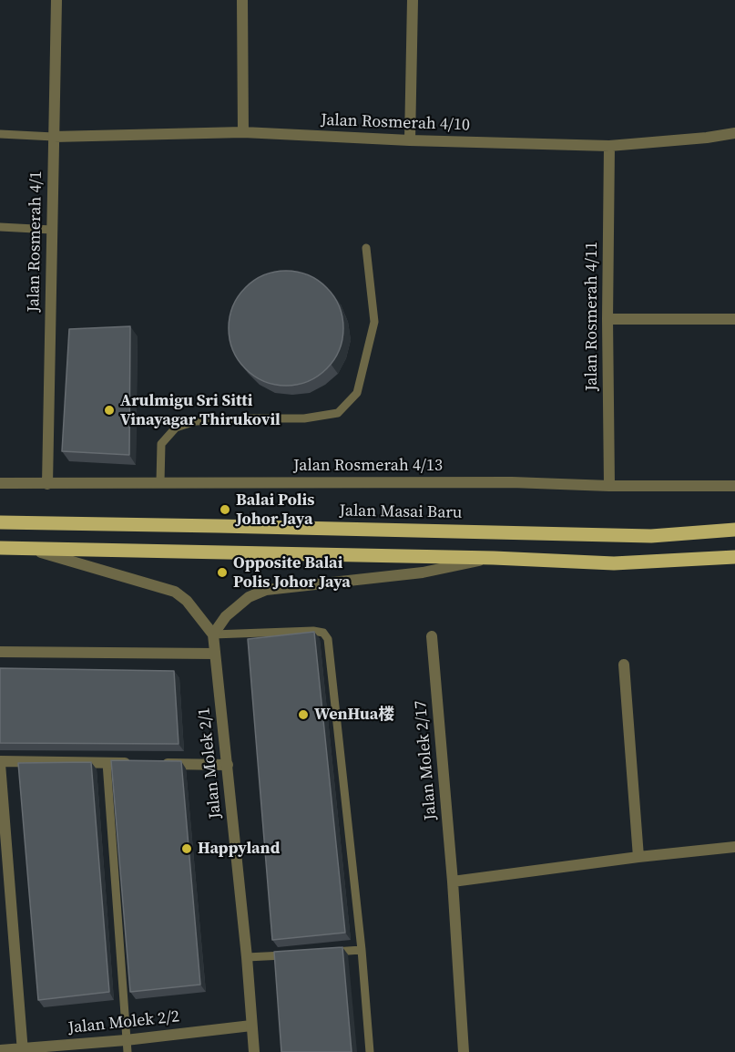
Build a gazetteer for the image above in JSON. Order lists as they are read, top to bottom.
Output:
{
  "streets": {
    "main road": ["Jalan Masai Baru"],
    "street": [
      "Jalan Rosmerah 4/10",
      "Jalan Rosmerah 4/1",
      "Jalan Rosmerah 4/11",
      "Jalan Rosmerah 4/13",
      "Jalan Molek 2/17",
      "Jalan Molek 2/1",
      "Jalan Molek 2/2"
    ]
  },
  "crossings": [
    ["Jalan Rosmerah 4/10", "Jalan Rosmerah 4/1"],
    ["Jalan Rosmerah 4/10", "Jalan Rosmerah 4/11"],
    ["Jalan Rosmerah 4/1", "Jalan Rosmerah 4/13"],
    ["Jalan Rosmerah 4/11", "Jalan Rosmerah 4/13"],
    ["Jalan Molek 2/1", "Jalan Molek 2/2"]
  ],
  "places": [
    "Arulmigu Sri Sitti Vinayagar Thirukovil",
    "Balai Polis Johor Jaya",
    "Opposite Balai Polis Johor Jaya",
    "WenHua楼",
    "Happyland"
  ]
}
